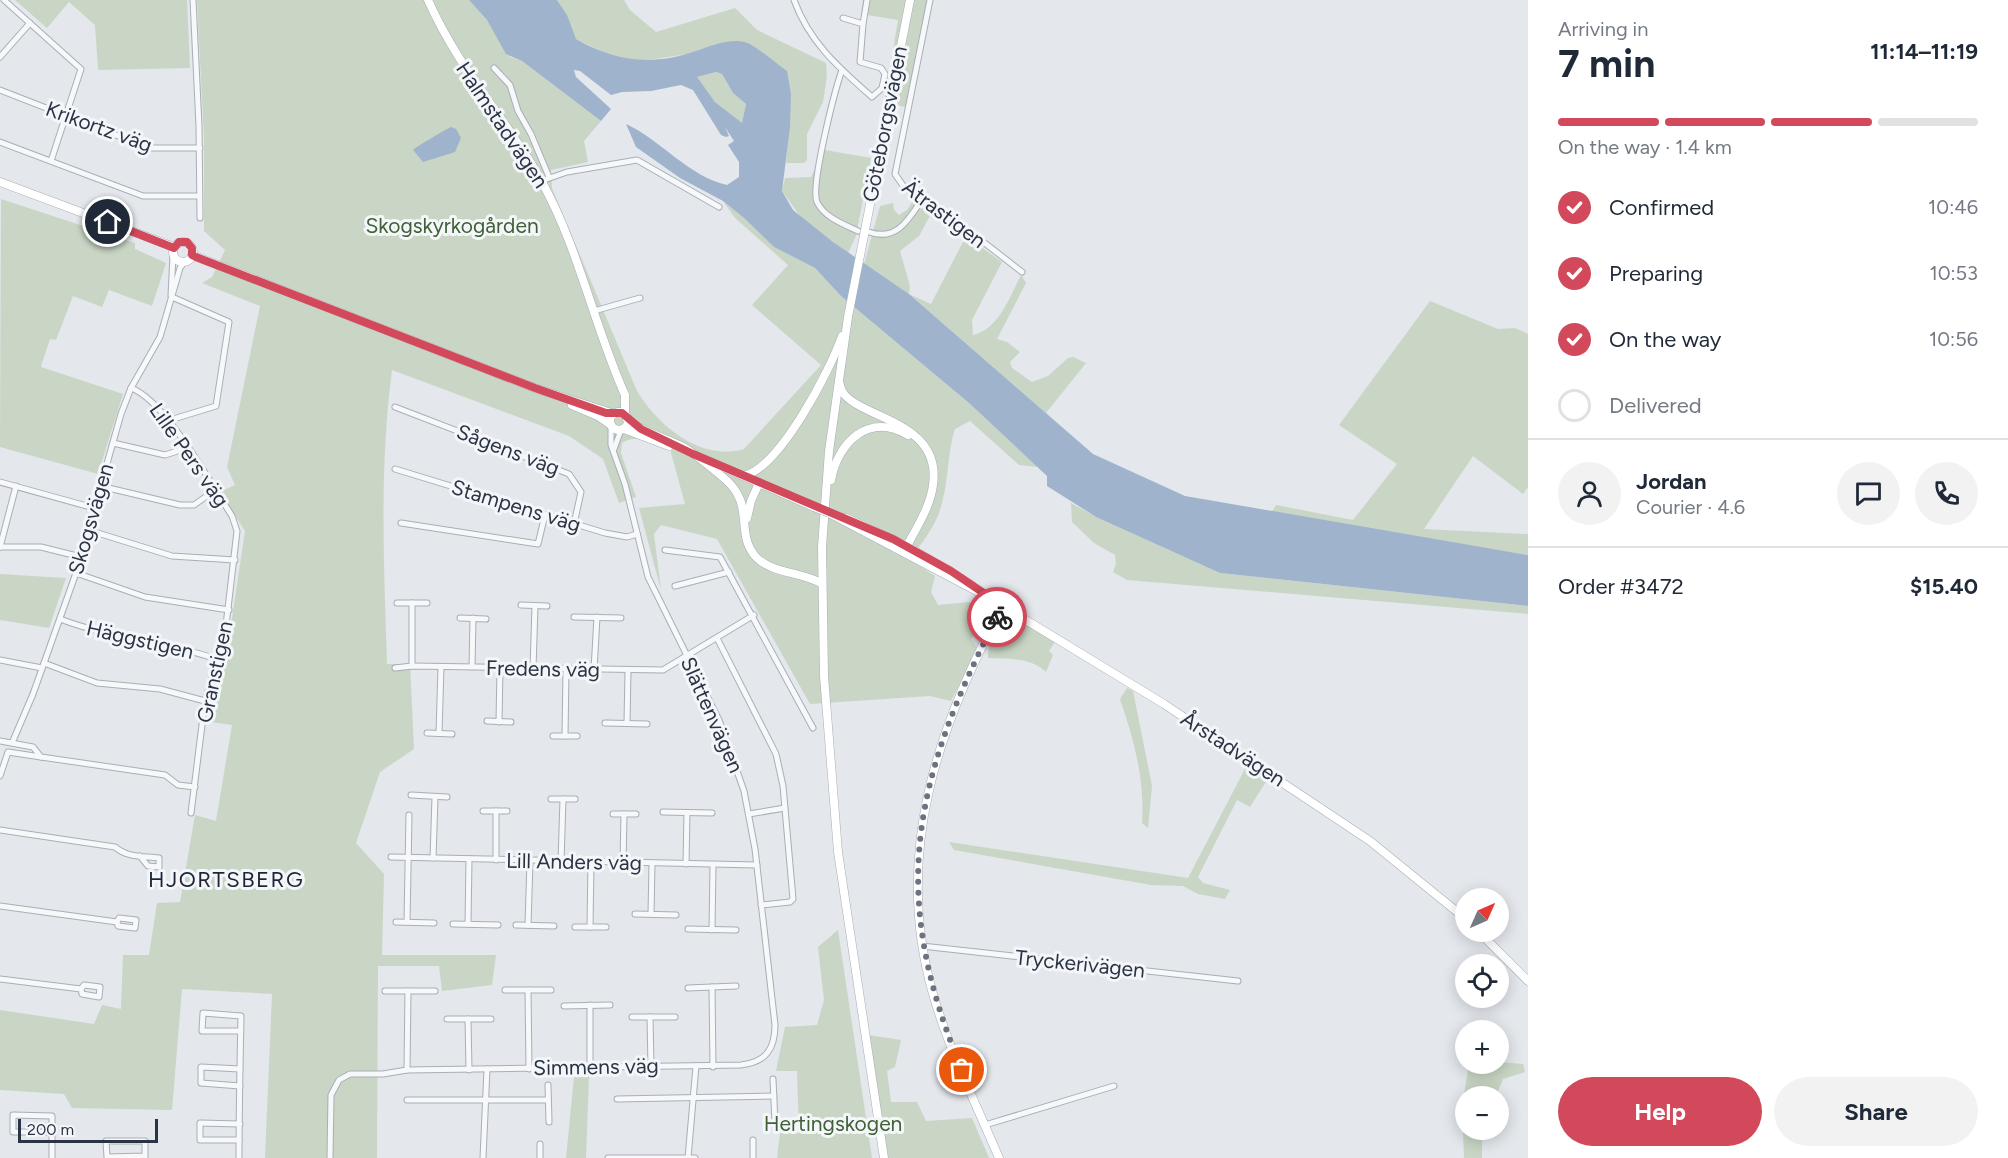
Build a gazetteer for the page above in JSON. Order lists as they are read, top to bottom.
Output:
{
  "streets": {
    "main road": ["Göteborgsvägen", "Halmstadvägen", "Årstadvägen"],
    "street": [
      "Krikortz väg",
      "Ätrastigen",
      "Sågens väg",
      "Lille Pers väg",
      "Stampens väg",
      "Skogsvägen",
      "Häggstigen",
      "Fredens väg",
      "Granstigen",
      "Slättenvägen",
      "Lill Anders väg",
      "Tryckerivägen",
      "Simmens väg"
    ]
  },
  "crossings": [
    ["Halmstadvägen", "Årstadvägen"],
    ["Sågens väg", "Stampens väg"],
    ["Lille Pers väg", "Skogsvägen"],
    ["Lille Pers väg", "Granstigen"],
    ["Stampens väg", "Slättenvägen"],
    ["Skogsvägen", "Häggstigen"],
    ["Häggstigen", "Granstigen"],
    ["Fredens väg", "Slättenvägen"],
    ["Slättenvägen", "Årstadvägen"],
    ["Slättenvägen", "Lill Anders väg"],
    ["Slättenvägen", "Simmens väg"]
  ],
  "districts": ["HJORTSBERG"],
  "parks": ["Skogskyrkogården", "Hertingskogen"],
  "scale_bar": "200 m",
  "north": "top right",
  "page": {
    "heading": ["7 min", "Arriving in", "11:14–11:19"],
    "panel": [
      "Jordan",
      "Courier · 4.6",
      "Order #3472",
      "$15.40"
    ],
    "bar": "On the way · 1.4 km",
    "list": [
      ["Confirmed", "10:46"],
      ["Preparing", "10:53"],
      ["On the way", "10:56"],
      "Delivered"
    ],
    "map_buttons": ["+", "−"],
    "buttons": ["Help", "Share"],
    "scale": "200 m"
  }
}
